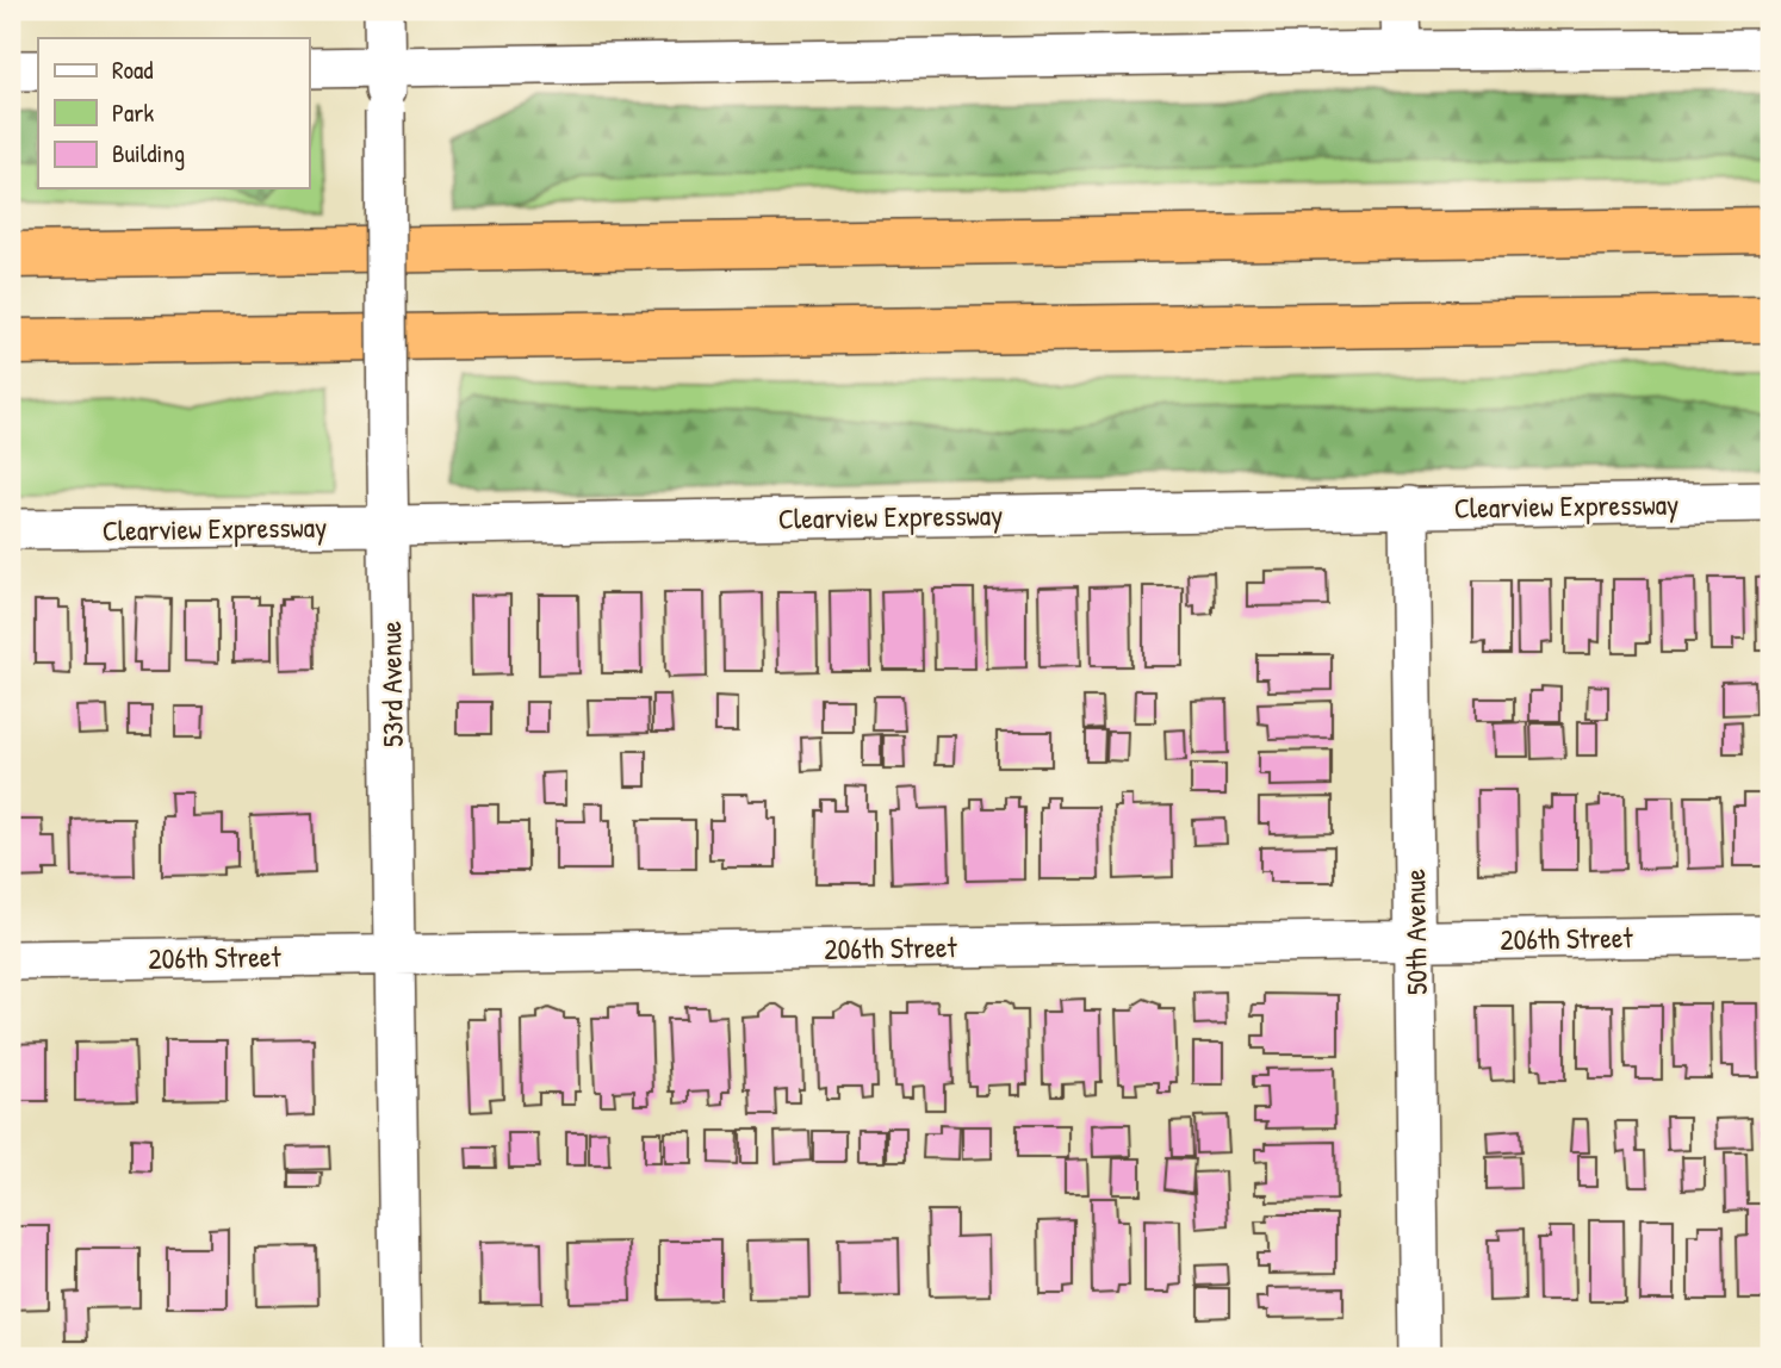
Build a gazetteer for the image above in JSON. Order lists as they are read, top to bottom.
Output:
{
  "streets": {
    "street": [
      "Clearview Expressway",
      "53rd Avenue",
      "50th Avenue",
      "206th Street"
    ]
  },
  "crossings": [
    ["Clearview Expressway", "53rd Avenue"],
    ["Clearview Expressway", "50th Avenue"],
    ["53rd Avenue", "206th Street"],
    ["50th Avenue", "206th Street"]
  ],
  "legend": ["Road", "Park", "Building"]
}
